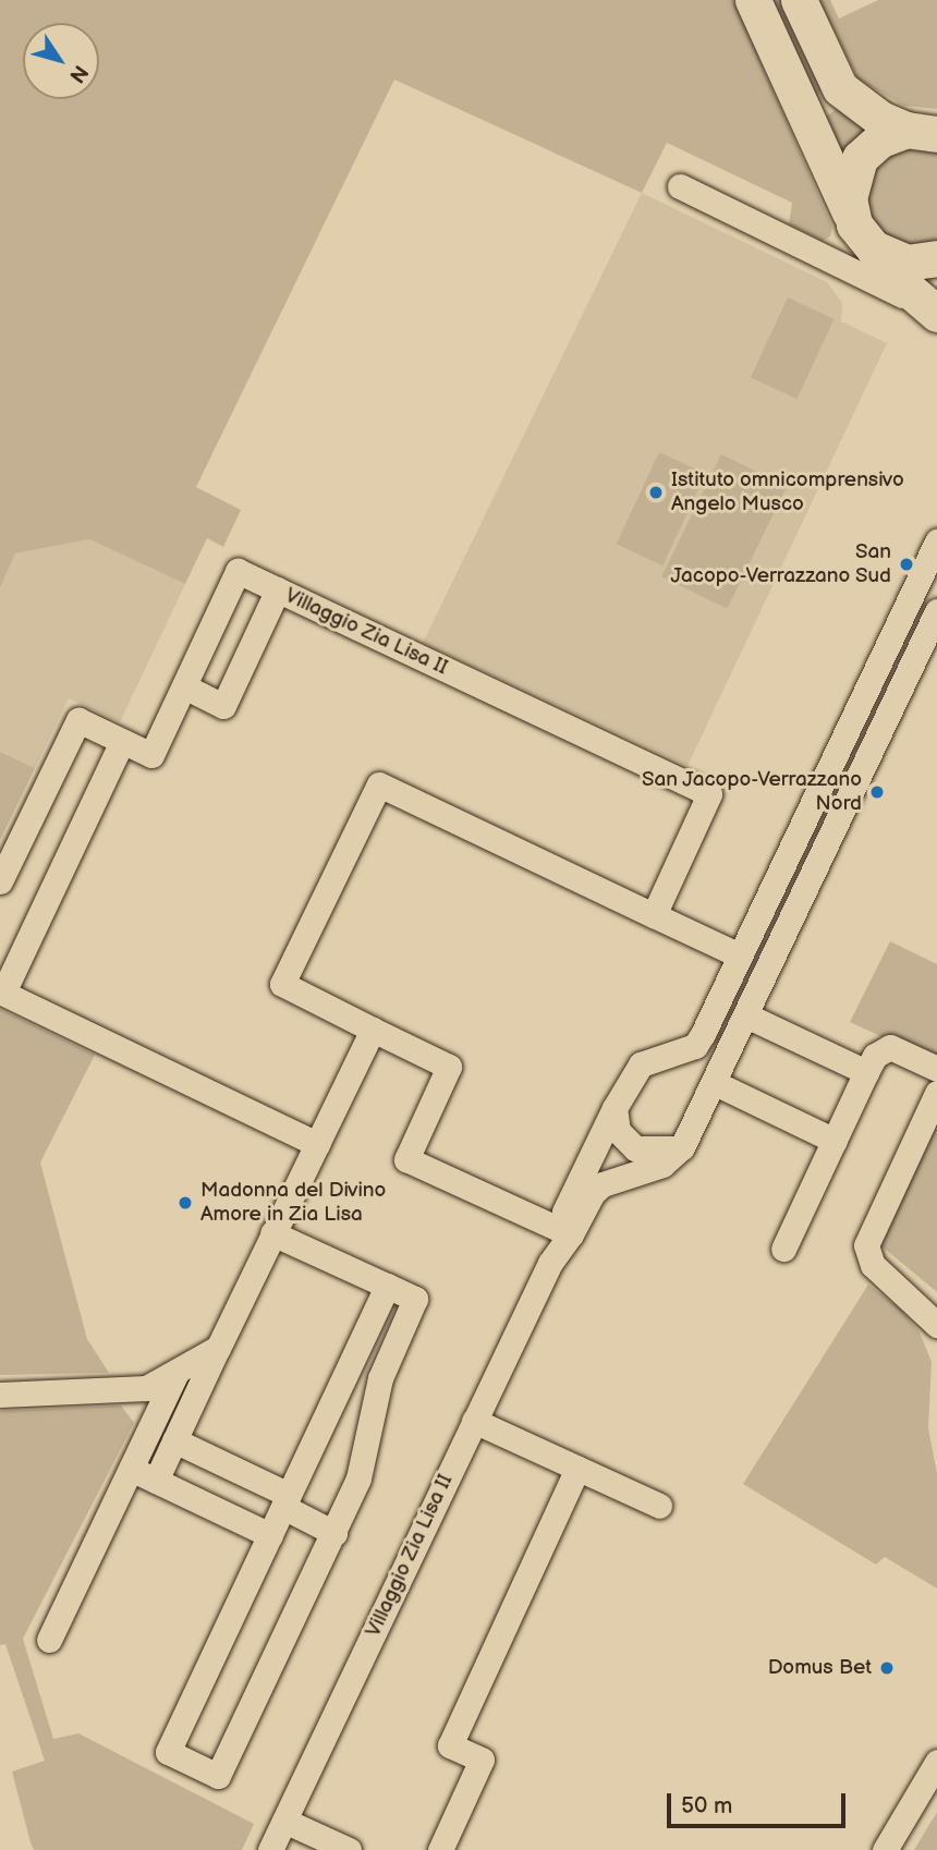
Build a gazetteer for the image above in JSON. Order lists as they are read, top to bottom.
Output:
{
  "streets": {
    "street": ["Villaggio Zia Lisa II"]
  },
  "places": [
    "Istituto omnicomprensivo Angelo Musco",
    "San Jacopo-Verrazzano Sud",
    "San Jacopo-Verrazzano Nord",
    "Madonna del Divino Amore in Zia Lisa",
    "Domus Bet"
  ],
  "scale_bar": "50 m",
  "north": "bottom right"
}
